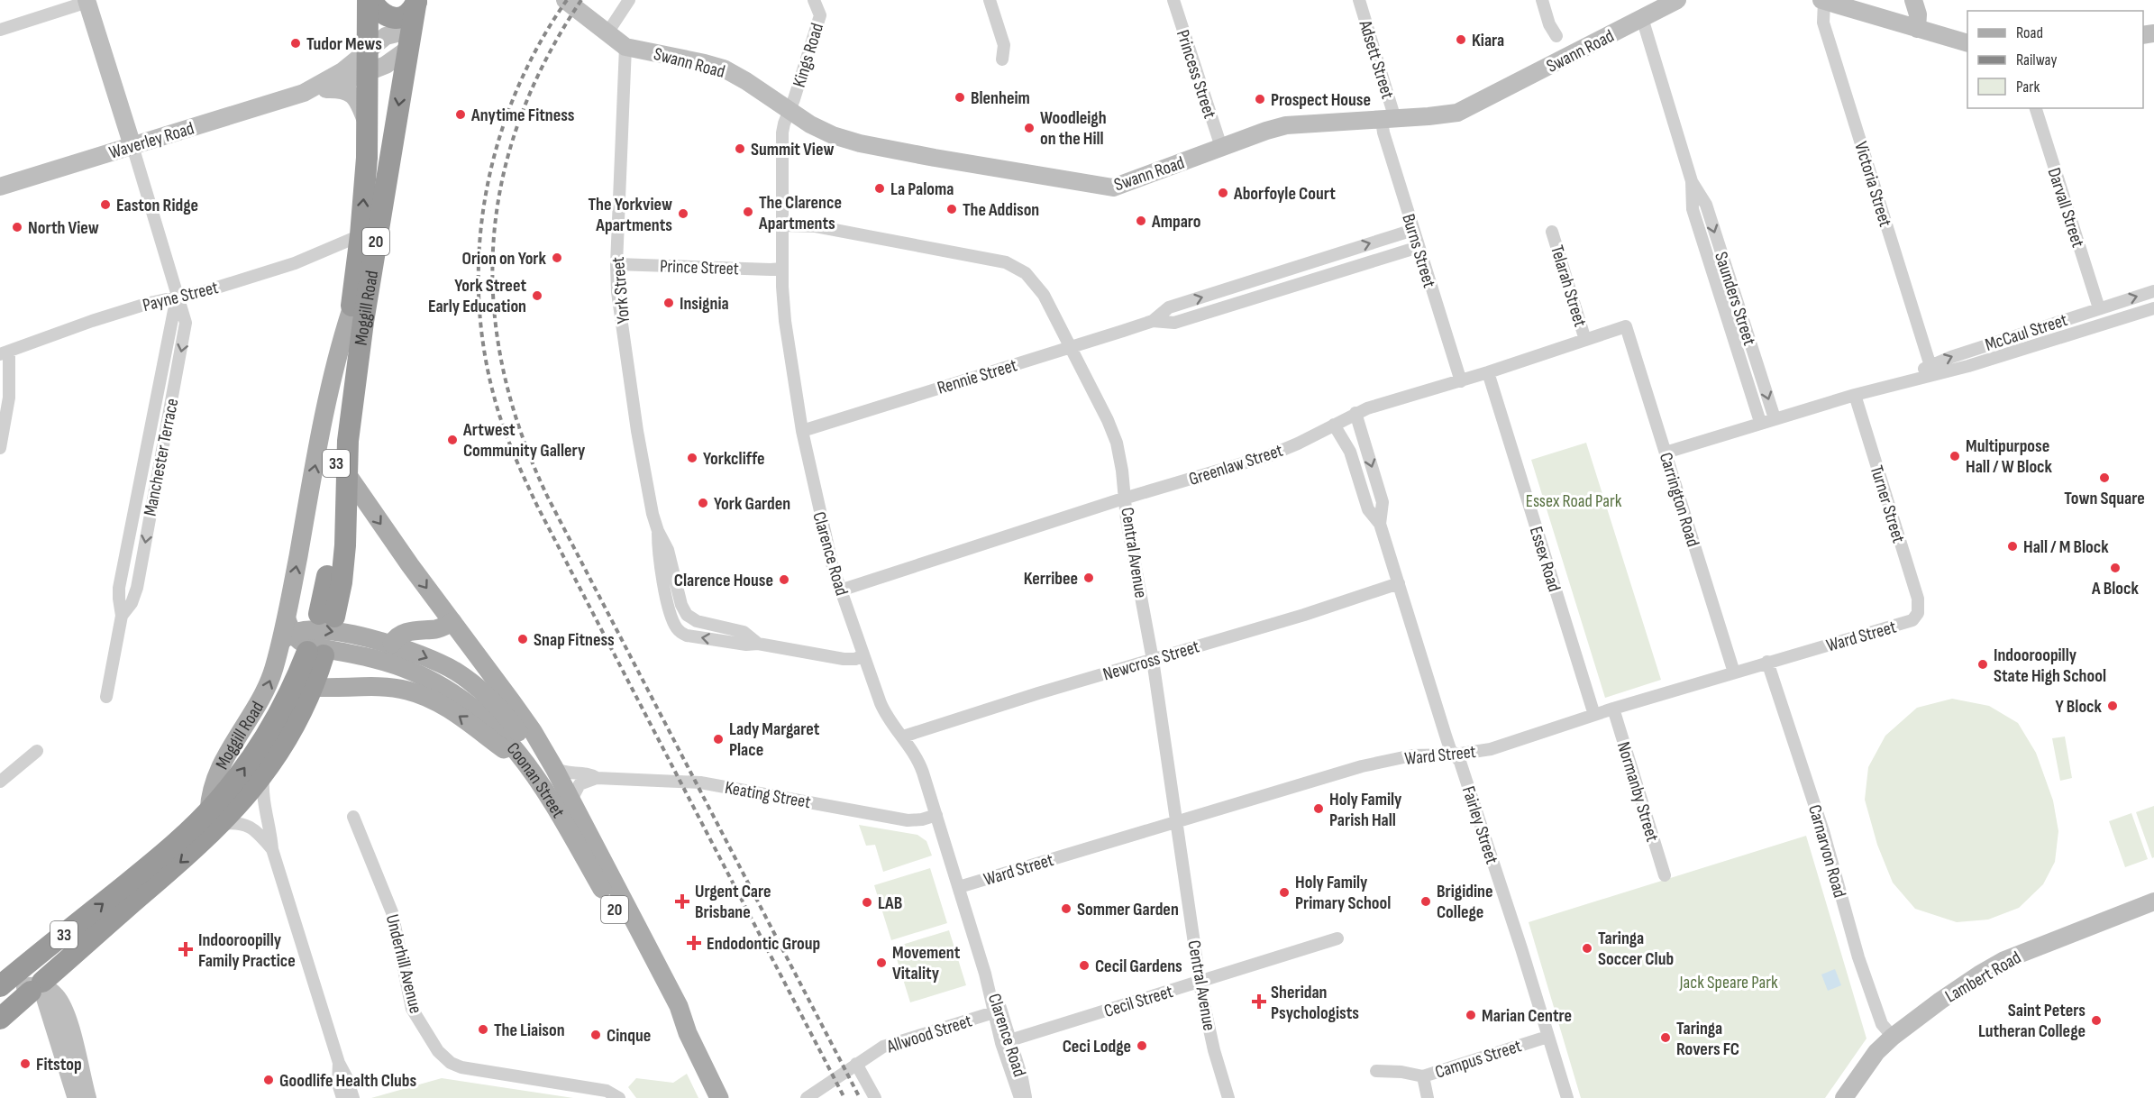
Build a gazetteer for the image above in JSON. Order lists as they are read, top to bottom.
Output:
{
  "streets": {
    "highway": ["20", "Moggill Road", "33"],
    "main road": [
      "Swann Road",
      "Waverley Road",
      "Manchester Terrace",
      "Coonan Street",
      "Lambert Road"
    ],
    "street": [
      "Kings Road",
      "Adsett Street",
      "Princess Street",
      "Victoria Street",
      "Darvall Street",
      "Burns Street",
      "Prince Street",
      "Telarah Street",
      "York Street",
      "Payne Street",
      "Saunders Street",
      "McCaul Street",
      "Rennie Street",
      "Greenlaw Street",
      "Carrington Road",
      "Turner Street",
      "Central Avenue",
      "Clarence Road",
      "Essex Road",
      "Ward Street",
      "Newcross Street",
      "Normanby Street",
      "Keating Street",
      "Fairley Street",
      "Carnarvon Road",
      "Underhill Avenue",
      "Cecil Street",
      "Allwood Street",
      "Campus Street"
    ]
  },
  "crossings": [
    ["Swann Road", "Kings Road"],
    ["Swann Road", "Adsett Street"],
    ["Swann Road", "Princess Street"],
    ["Swann Road", "Burns Street"],
    ["Swann Road", "York Street"],
    ["Swann Road", "Saunders Street"],
    ["Swann Road", "Clarence Road"],
    ["Kings Road", "Clarence Road"],
    ["Adsett Street", "Burns Street"],
    ["Waverley Road", "Moggill Road"],
    ["Waverley Road", "Manchester Terrace"],
    ["Victoria Street", "McCaul Street"],
    ["Darvall Street", "McCaul Street"],
    ["Burns Street", "Rennie Street"],
    ["Burns Street", "Greenlaw Street"],
    ["Prince Street", "York Street"],
    ["Prince Street", "Clarence Road"],
    ["Telarah Street", "Greenlaw Street"],
    ["York Street", "Clarence Road"],
    ["Payne Street", "Moggill Road"],
    ["Payne Street", "Manchester Terrace"],
    ["Saunders Street", "McCaul Street"],
    ["Moggill Road", "Coonan Street"],
    ["McCaul Street", "Carrington Road"],
    ["McCaul Street", "Turner Street"],
    ["Rennie Street", "Central Avenue"],
    ["Rennie Street", "Clarence Road"],
    ["Greenlaw Street", "Carrington Road"],
    ["Greenlaw Street", "Central Avenue"],
    ["Greenlaw Street", "Clarence Road"],
    ["Greenlaw Street", "Essex Road"],
    ["Greenlaw Street", "Fairley Street"],
    ["Carrington Road", "Ward Street"],
    ["Turner Street", "Ward Street"],
    ["Central Avenue", "Clarence Road"],
    ["Central Avenue", "Ward Street"],
    ["Central Avenue", "Newcross Street"],
    ["Central Avenue", "Cecil Street"],
    ["Clarence Road", "Ward Street"],
    ["Clarence Road", "Newcross Street"],
    ["Clarence Road", "Keating Street"],
    ["Clarence Road", "Cecil Street"],
    ["Clarence Road", "Allwood Street"],
    ["Essex Road", "Ward Street"],
    ["Ward Street", "Normanby Street"],
    ["Ward Street", "Fairley Street"],
    ["Ward Street", "Carnarvon Road"],
    ["Newcross Street", "Fairley Street"],
    ["Coonan Street", "Keating Street"],
    ["Fairley Street", "Campus Street"],
    ["Carnarvon Road", "Lambert Road"]
  ],
  "parks": ["Essex Road Park", "Jack Speare Park"],
  "places": {
    "other": [
      "Kiara",
      "Tudor Mews",
      "Blenheim",
      "Prospect House",
      "Anytime Fitness",
      "Woodleigh on the Hill",
      "Summit View",
      "La Paloma",
      "Aborfoyle Court",
      "Easton Ridge",
      "The Addison",
      "The Clarence Apartments",
      "The Yorkview Apartments",
      "Amparo",
      "North View",
      "Orion on York",
      "York Street Early Education",
      "Insignia",
      "Artwest Community Gallery",
      "Multipurpose Hall / W Block",
      "Yorkcliffe",
      "Town Square",
      "York Garden",
      "Hall / M Block",
      "A Block",
      "Kerribee",
      "Clarence House",
      "Snap Fitness",
      "Indooroopilly State High School",
      "Y Block",
      "Lady Margaret Place",
      "Holy Family Parish Hall",
      "Holy Family Primary School",
      "Brigidine College",
      "LAB",
      "Sommer Garden",
      "Taringa Soccer Club",
      "Movement Vitality",
      "Cecil Gardens",
      "Marian Centre",
      "Saint Peters Lutheran College",
      "The Liaison",
      "Cinque",
      "Taringa Rovers FC",
      "Ceci Lodge",
      "Fitstop",
      "Goodlife Health Clubs"
    ],
    "health": [
      "Urgent Care Brisbane",
      "Endodontic Group",
      "Indooroopilly Family Practice",
      "Sheridan Psychologists"
    ]
  },
  "legend": ["Road", "Railway", "Park"]
}
